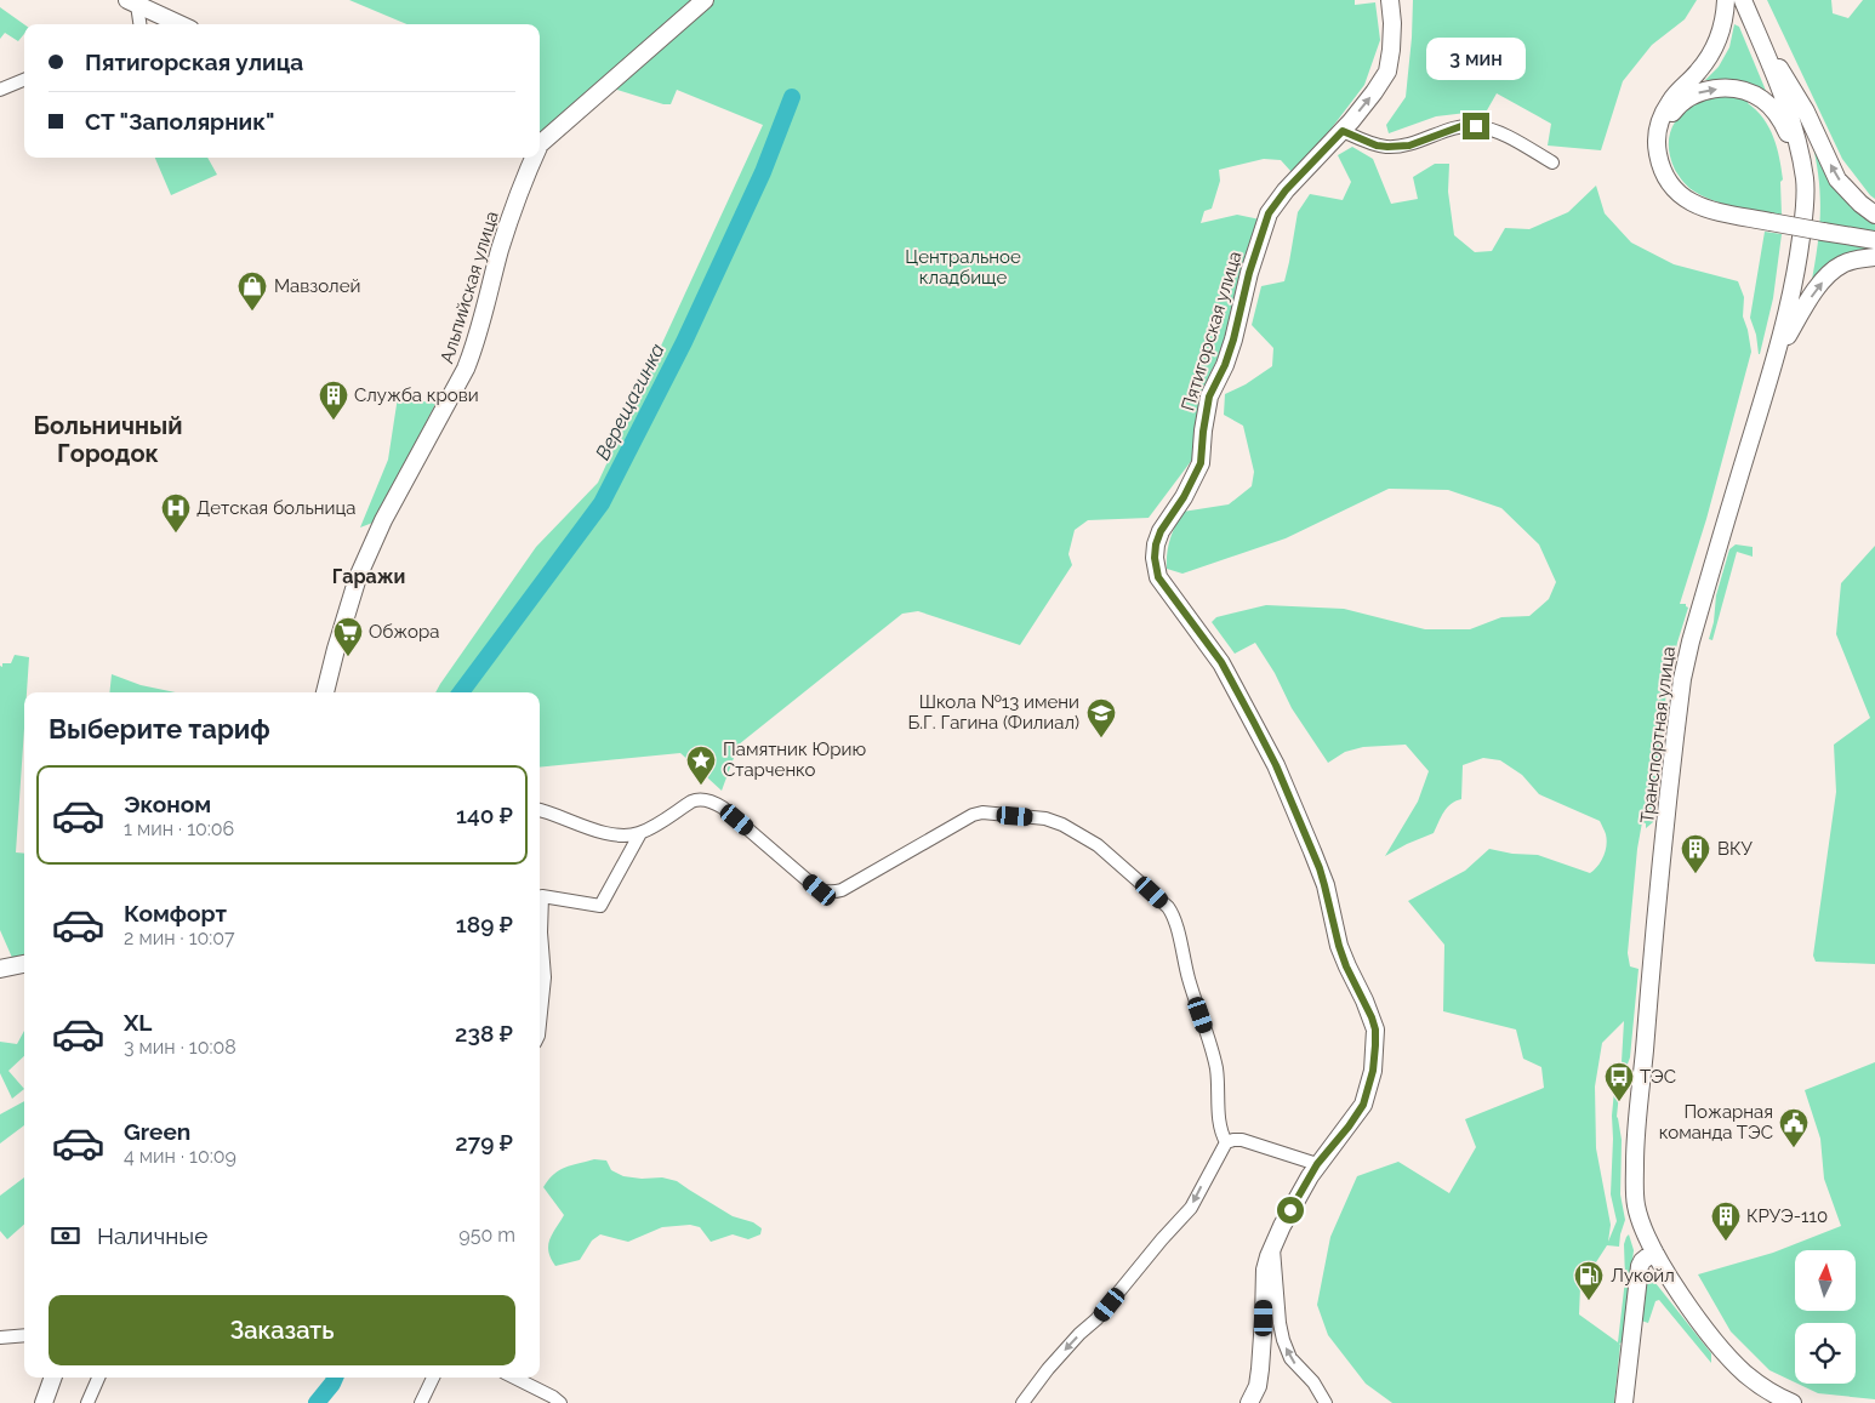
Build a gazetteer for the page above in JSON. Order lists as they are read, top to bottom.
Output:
{
  "streets": {
    "main road": ["Альпийская улица", "Пятигорская улица", "Транспортная улица"]
  },
  "districts": ["Больничный Городок", "Гаражи"],
  "water": ["Верещагинка"],
  "parks": ["Центральное кладбище"],
  "places": {
    "shop": ["Мавзолей"],
    "building": ["Служба крови", "ВКУ", "КРУЭ-110"],
    "hospital": ["Детская больница"],
    "supermarket": ["Обжора"],
    "school or university": ["Школа №13 имени Б.Г. Гагина (Филиал)"],
    "place": ["Памятник Юрию Старченко"],
    "bus stop": ["ТЭС"],
    "public building": ["Пожарная команда ТЭС"],
    "fuel station": ["Лукойл"]
  },
  "north": "top",
  "page": {
    "banner": ["Пятигорская улица", "СТ \"Заполярник\""],
    "bubble": "3 мин",
    "heading": "Выберите тариф",
    "list": [
      {
        "name": "Эконом",
        "note": "1 мин · 10:06",
        "value": "140 ₽"
      },
      {
        "name": "Комфорт",
        "note": "2 мин · 10:07",
        "value": "189 ₽"
      },
      {
        "name": "XL",
        "note": "3 мин · 10:08",
        "value": "238 ₽"
      },
      {
        "name": "Green",
        "note": "4 мин · 10:09",
        "value": "279 ₽"
      }
    ],
    "pay": ["Наличные", "950 m"],
    "buttons": "Заказать"
  }
}
